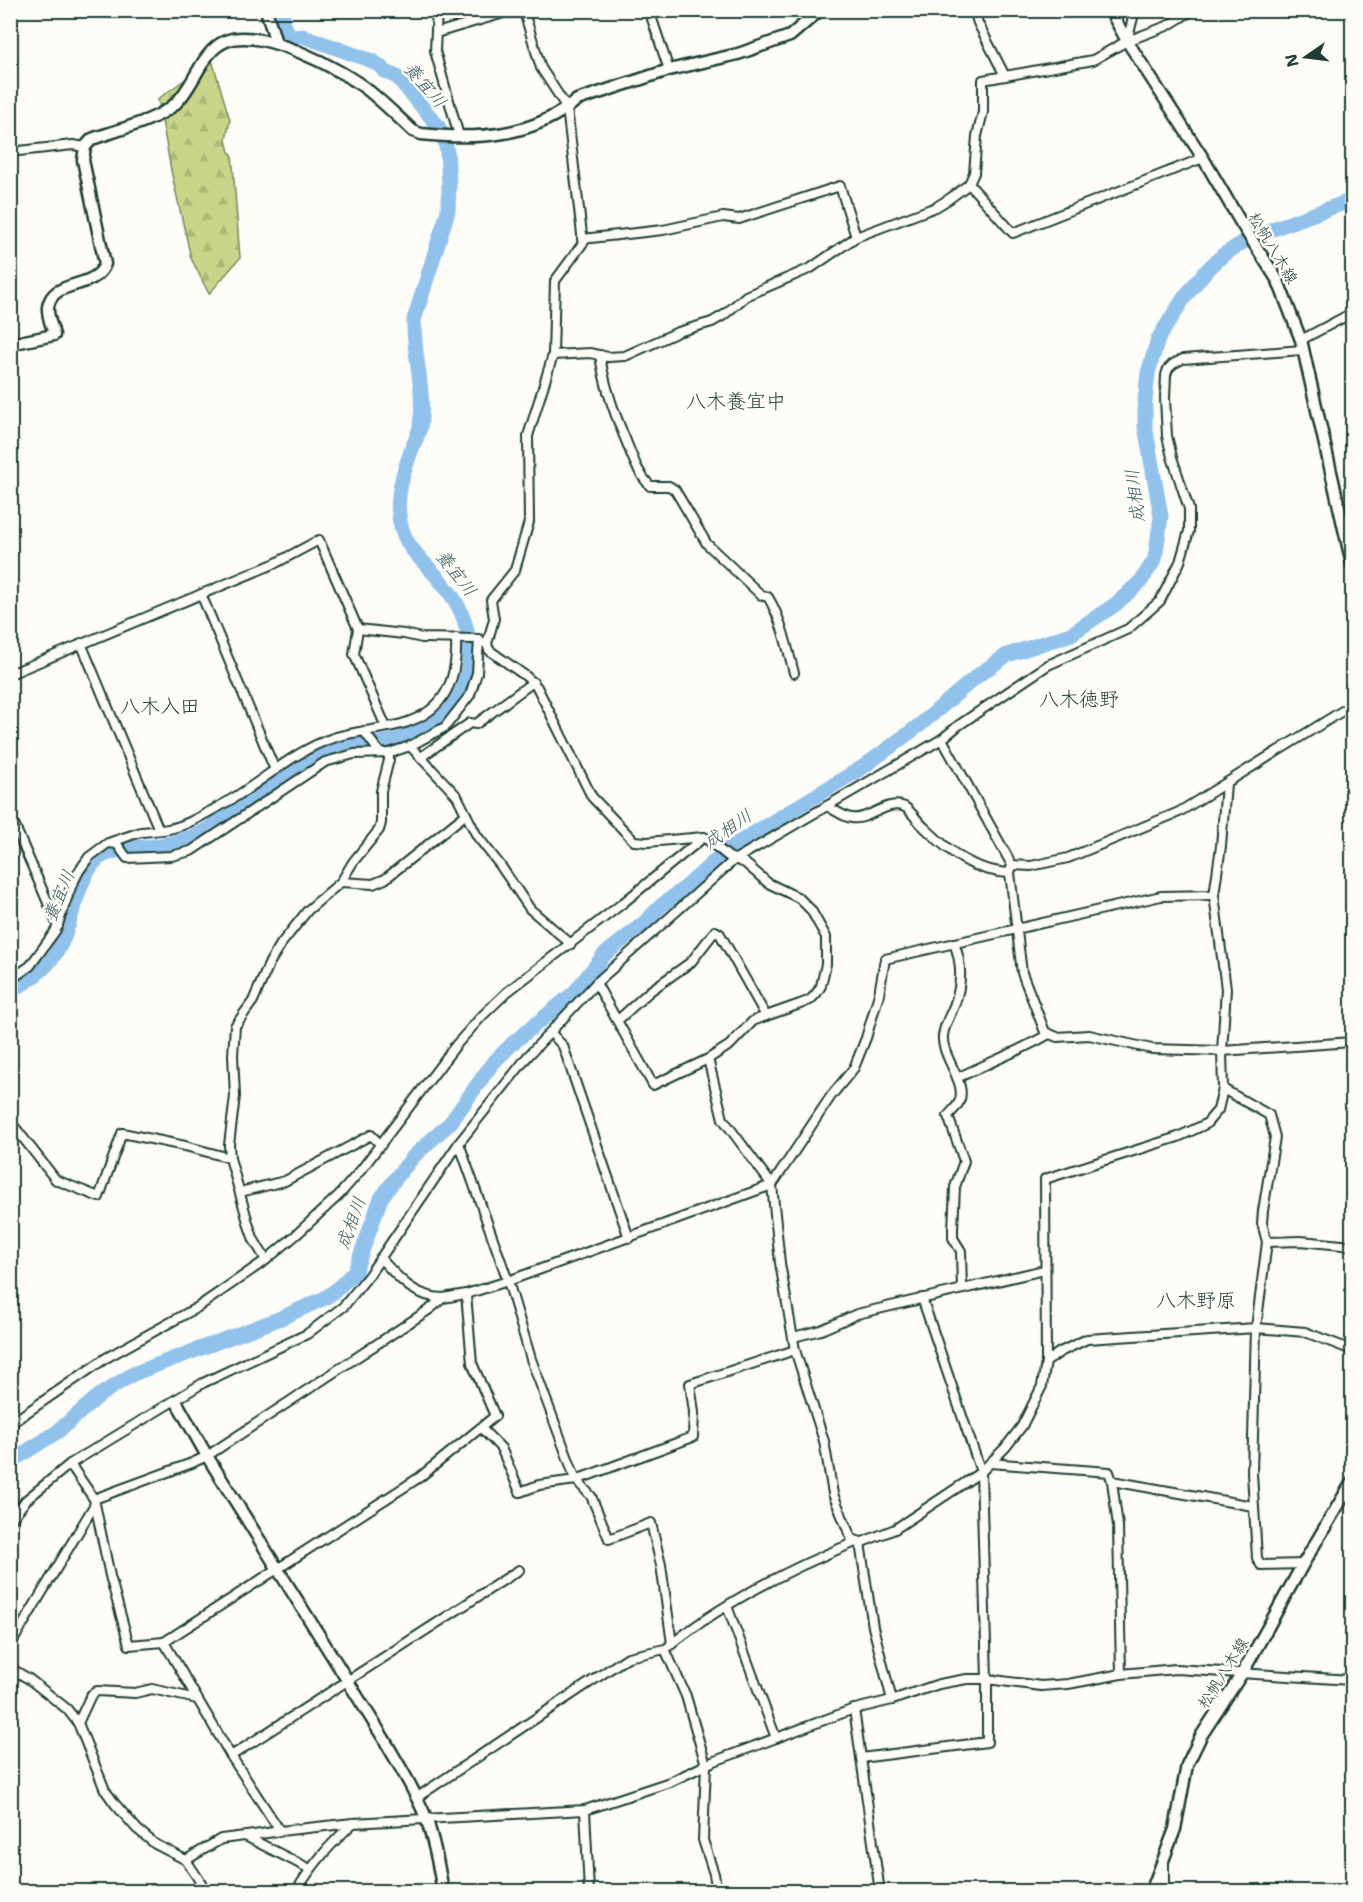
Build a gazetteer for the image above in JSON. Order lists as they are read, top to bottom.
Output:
{
  "streets": {
    "street": ["松帆八木線"]
  },
  "districts": [
    "八木養宜中",
    "八木徳野",
    "八木入田",
    "八木野原"
  ],
  "water": ["養宜川", "成相川"],
  "north": "left"
}
